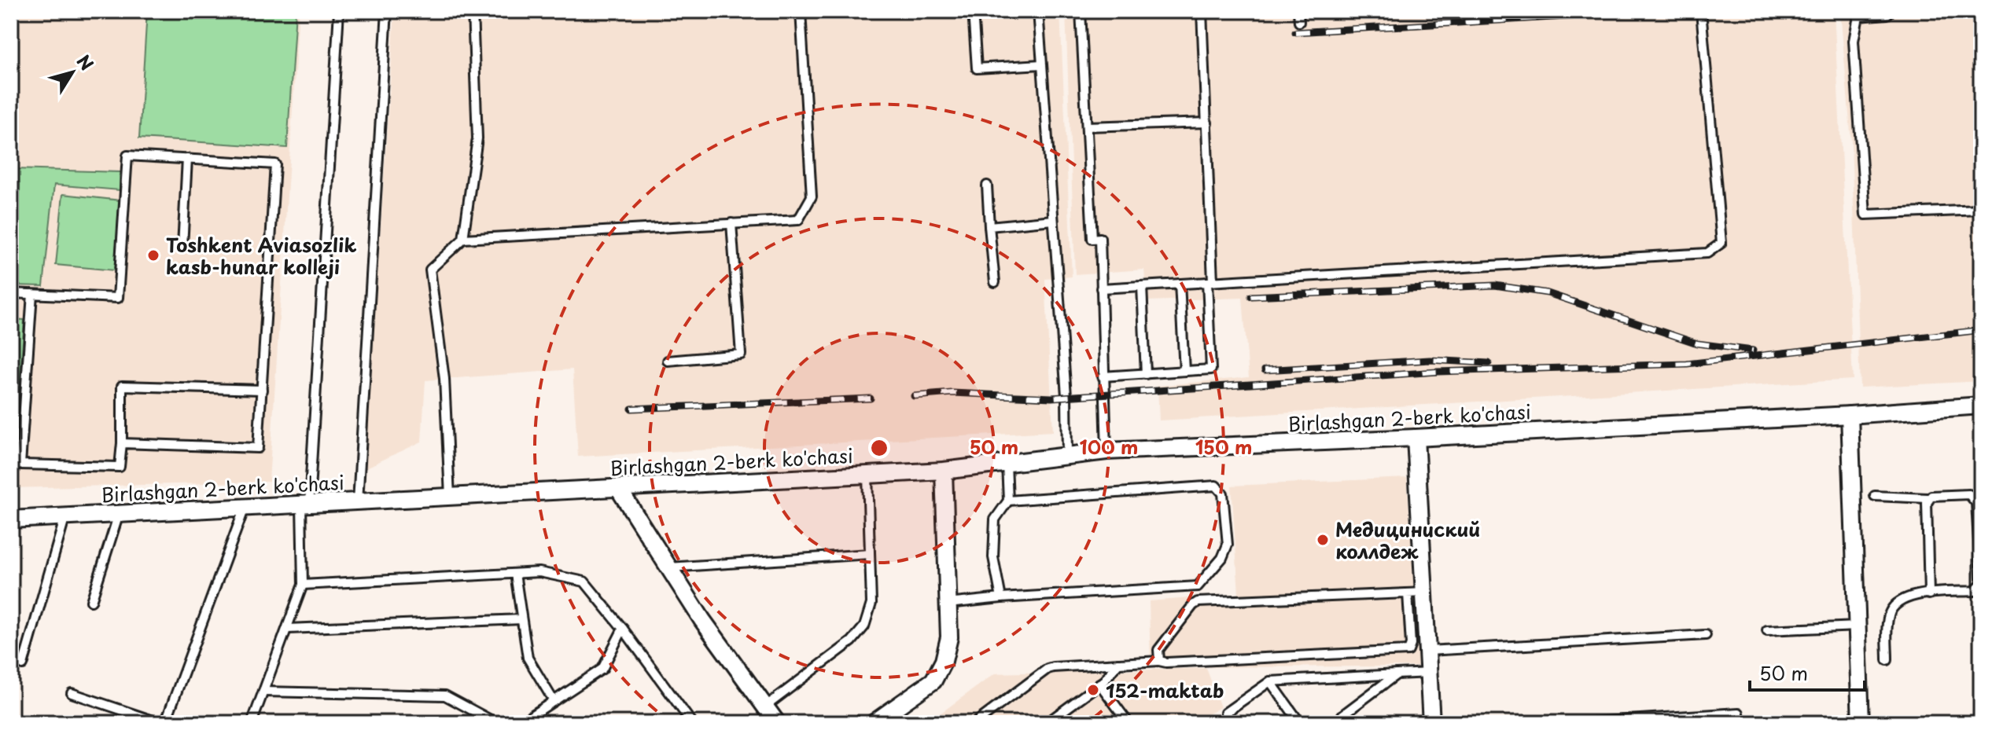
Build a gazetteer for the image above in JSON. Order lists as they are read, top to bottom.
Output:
{
  "streets": {
    "street": ["Birlashgan 2-berk ko'chasi"]
  },
  "places": ["Toshkent Aviasozlik kasb-hunar kolleji", "Медициниский коллдеж", "152-maktab"],
  "scale_bar": "50 m",
  "north": "top right",
  "rings": ["50 m", "100 m", "150 m"]
}
